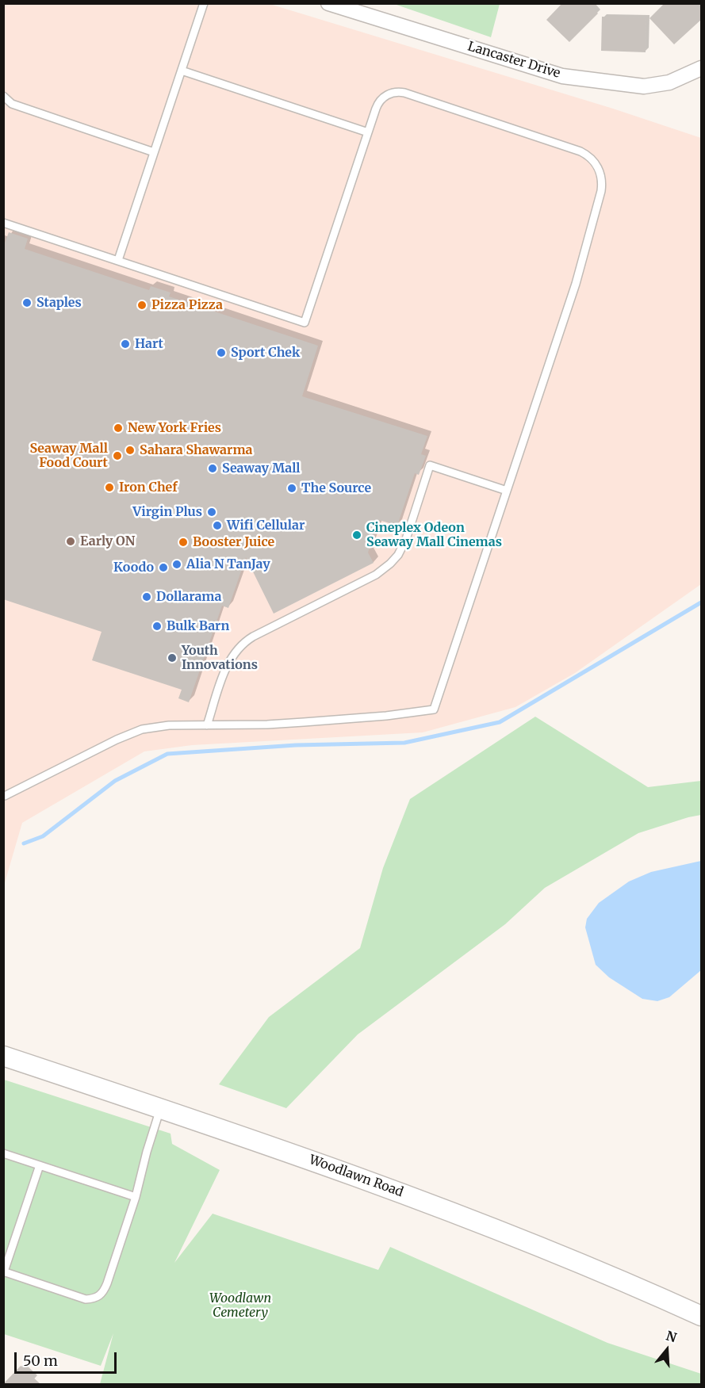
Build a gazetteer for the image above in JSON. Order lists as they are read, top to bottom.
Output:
{
  "streets": {
    "main road": ["Woodlawn Road"],
    "street": ["Lancaster Drive"]
  },
  "parks": ["Woodlawn Cemetery"],
  "places": [
    "Staples",
    "Pizza Pizza",
    "Hart",
    "Sport Chek",
    "New York Fries",
    "Sahara Shawarma",
    "Seaway Mall Food Court",
    "Seaway Mall",
    "Iron Chef",
    "The Source",
    "Virgin Plus",
    "Wifi Cellular",
    "Cineplex Odeon Seaway Mall Cinemas",
    "Early ON",
    "Booster Juice",
    "Alia N TanJay",
    "Koodo",
    "Dollarama",
    "Bulk Barn",
    "Youth Innovations"
  ],
  "scale_bar": "50 m",
  "north": "top"
}
